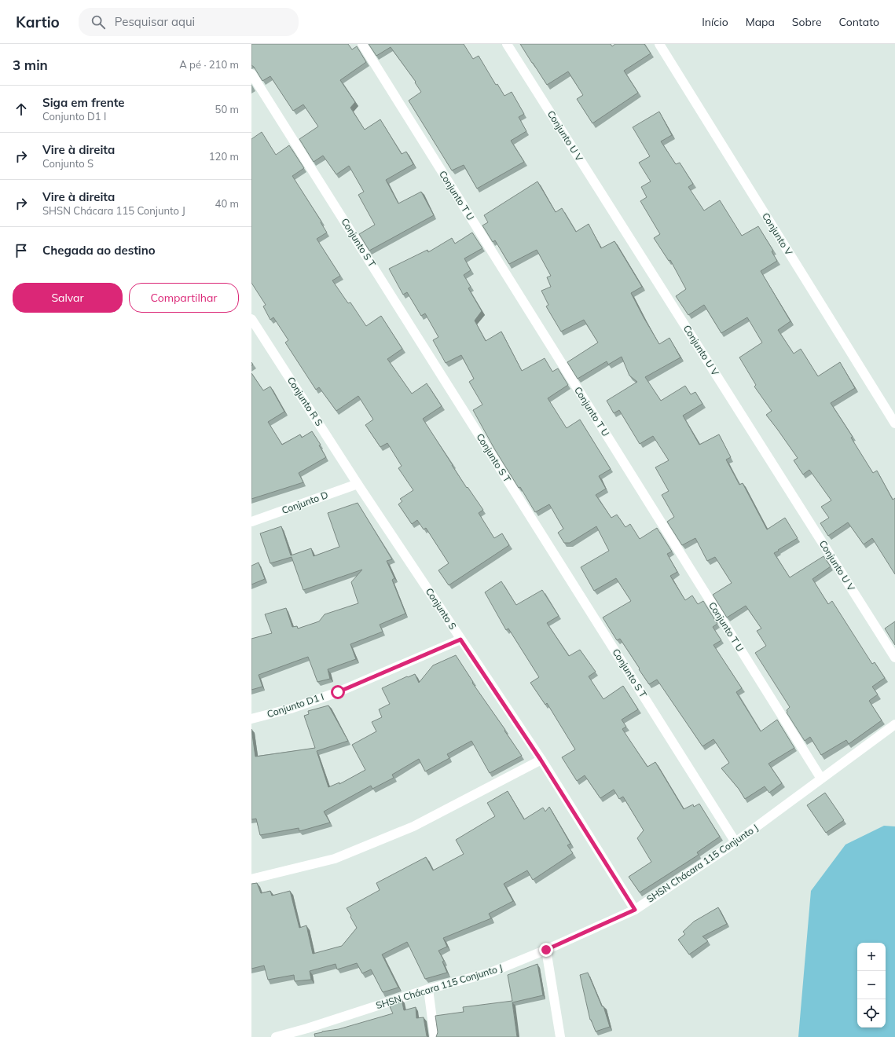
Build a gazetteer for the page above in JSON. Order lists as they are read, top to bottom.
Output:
{
  "streets": {
    "street": [
      "Conjunto U V",
      "Conjunto T U",
      "Conjunto V",
      "Conjunto S T",
      "Conjunto R S",
      "Conjunto D",
      "Conjunto S",
      "Conjunto D1 I",
      "SHSN Chácara 115 Conjunto J"
    ]
  },
  "crossings": [
    ["Conjunto T U", "SHSN Chácara 115 Conjunto J"],
    ["Conjunto S T", "SHSN Chácara 115 Conjunto J"],
    ["Conjunto R S", "Conjunto D"],
    ["Conjunto R S", "Conjunto S"],
    ["Conjunto D", "Conjunto S"],
    ["Conjunto S", "Conjunto D1 I"],
    ["Conjunto S", "SHSN Chácara 115 Conjunto J"]
  ],
  "page": {
    "header": "Kartio",
    "search": "Pesquisar aqui",
    "nav": [
      "Início",
      "Mapa",
      "Sobre",
      "Contato"
    ],
    "heading": ["3 min", "A pé · 210 m"],
    "list": [
      ["Siga em frente", "Conjunto D1 I", "50 m"],
      ["Vire à direita", "Conjunto S", "120 m"],
      ["Vire à direita", "SHSN Chácara 115 Conjunto J", "40 m"],
      "Chegada ao destino"
    ],
    "buttons": ["Salvar", "Compartilhar"],
    "map_buttons": ["+", "−"]
  }
}
